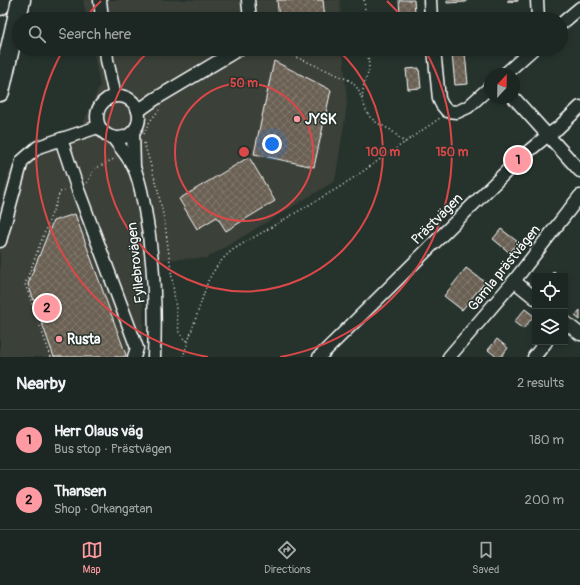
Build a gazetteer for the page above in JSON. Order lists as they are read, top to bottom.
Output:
{
  "streets": {
    "street": ["Prästvägen", "Fyllebrovägen", "Gamla prästvägen"]
  },
  "places": ["JYSK", "Rusta"],
  "north": "top",
  "page": {
    "search": "Search here",
    "pins": ["1", "2"],
    "heading": ["Nearby", "2 results"],
    "list": [
      {
        "mark": "1",
        "name": "Herr Olaus väg",
        "note": "Bus stop · Prästvägen",
        "value": "180 m"
      },
      {
        "mark": "2",
        "name": "Thansen",
        "note": "Shop · Orkangatan",
        "value": "200 m"
      }
    ],
    "nav": ["Map", "Directions", "Saved"]
  },
  "rings": ["50 m", "100 m", "150 m"]
}
